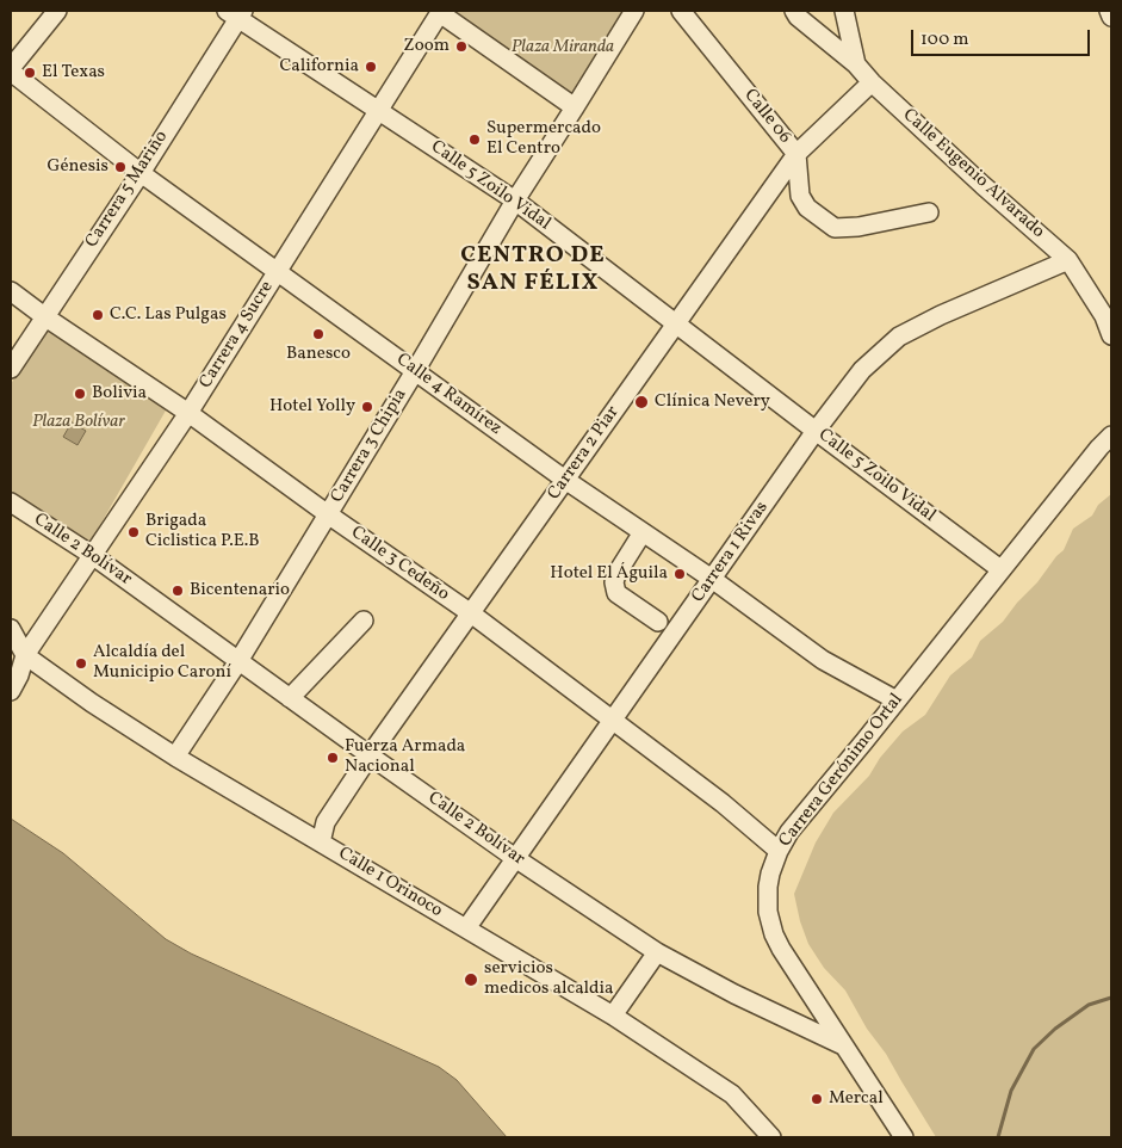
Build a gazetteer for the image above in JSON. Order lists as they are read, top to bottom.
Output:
{
  "streets": {
    "street": [
      "Calle 06",
      "Calle Eugenio Alvarado",
      "Calle 5 Zoilo Vidal",
      "Carrera 5 Mariño",
      "Carrera 4 Sucre",
      "Calle 4 Ramírez",
      "Carrera 3 Chipia",
      "Carrera 2 Piar",
      "Calle 2 Bolívar",
      "Carrera 1 Rivas",
      "Calle 3 Cedeño",
      "Carrera Gerónimo Ortal",
      "Calle 1 Orinoco"
    ]
  },
  "crossings": [
    ["Calle 06", "Carrera 2 Piar"],
    ["Calle Eugenio Alvarado", "Carrera 2 Piar"],
    ["Calle Eugenio Alvarado", "Carrera 1 Rivas"],
    ["Calle 5 Zoilo Vidal", "Carrera 5 Mariño"],
    ["Calle 5 Zoilo Vidal", "Carrera 4 Sucre"],
    ["Calle 5 Zoilo Vidal", "Carrera 3 Chipia"],
    ["Calle 5 Zoilo Vidal", "Carrera 2 Piar"],
    ["Calle 5 Zoilo Vidal", "Carrera 1 Rivas"],
    ["Calle 5 Zoilo Vidal", "Carrera Gerónimo Ortal"],
    ["Carrera 5 Mariño", "Calle 4 Ramírez"],
    ["Carrera 5 Mariño", "Calle 3 Cedeño"],
    ["Carrera 4 Sucre", "Calle 4 Ramírez"],
    ["Carrera 4 Sucre", "Calle 2 Bolívar"],
    ["Carrera 4 Sucre", "Calle 3 Cedeño"],
    ["Carrera 4 Sucre", "Calle 1 Orinoco"],
    ["Calle 4 Ramírez", "Carrera 3 Chipia"],
    ["Calle 4 Ramírez", "Carrera 2 Piar"],
    ["Calle 4 Ramírez", "Carrera 1 Rivas"],
    ["Calle 4 Ramírez", "Carrera Gerónimo Ortal"],
    ["Carrera 3 Chipia", "Calle 2 Bolívar"],
    ["Carrera 3 Chipia", "Calle 3 Cedeño"],
    ["Carrera 3 Chipia", "Calle 1 Orinoco"],
    ["Carrera 2 Piar", "Calle 2 Bolívar"],
    ["Carrera 2 Piar", "Calle 3 Cedeño"],
    ["Carrera 2 Piar", "Calle 1 Orinoco"],
    ["Calle 2 Bolívar", "Carrera 1 Rivas"],
    ["Calle 2 Bolívar", "Carrera Gerónimo Ortal"],
    ["Carrera 1 Rivas", "Calle 3 Cedeño"],
    ["Carrera 1 Rivas", "Calle 1 Orinoco"],
    ["Calle 3 Cedeño", "Carrera Gerónimo Ortal"]
  ],
  "districts": ["CENTRO DE SAN FÉLIX"],
  "parks": ["Plaza Miranda", "Plaza Bolívar"],
  "places": [
    "Zoom",
    "California",
    "El Texas",
    "Supermercado El Centro",
    "Génesis",
    "C.C. Las Pulgas",
    "Banesco",
    "Bolivia",
    "Clínica Nevery",
    "Hotel Yolly",
    "Brigada Ciclistica P.E.B",
    "Hotel El Águila",
    "Bicentenario",
    "Alcaldía del Municipio Caroní",
    "Fuerza Armada Nacional",
    "servicios medicos alcaldia",
    "Mercal"
  ],
  "scale_bar": "100 m"
}
